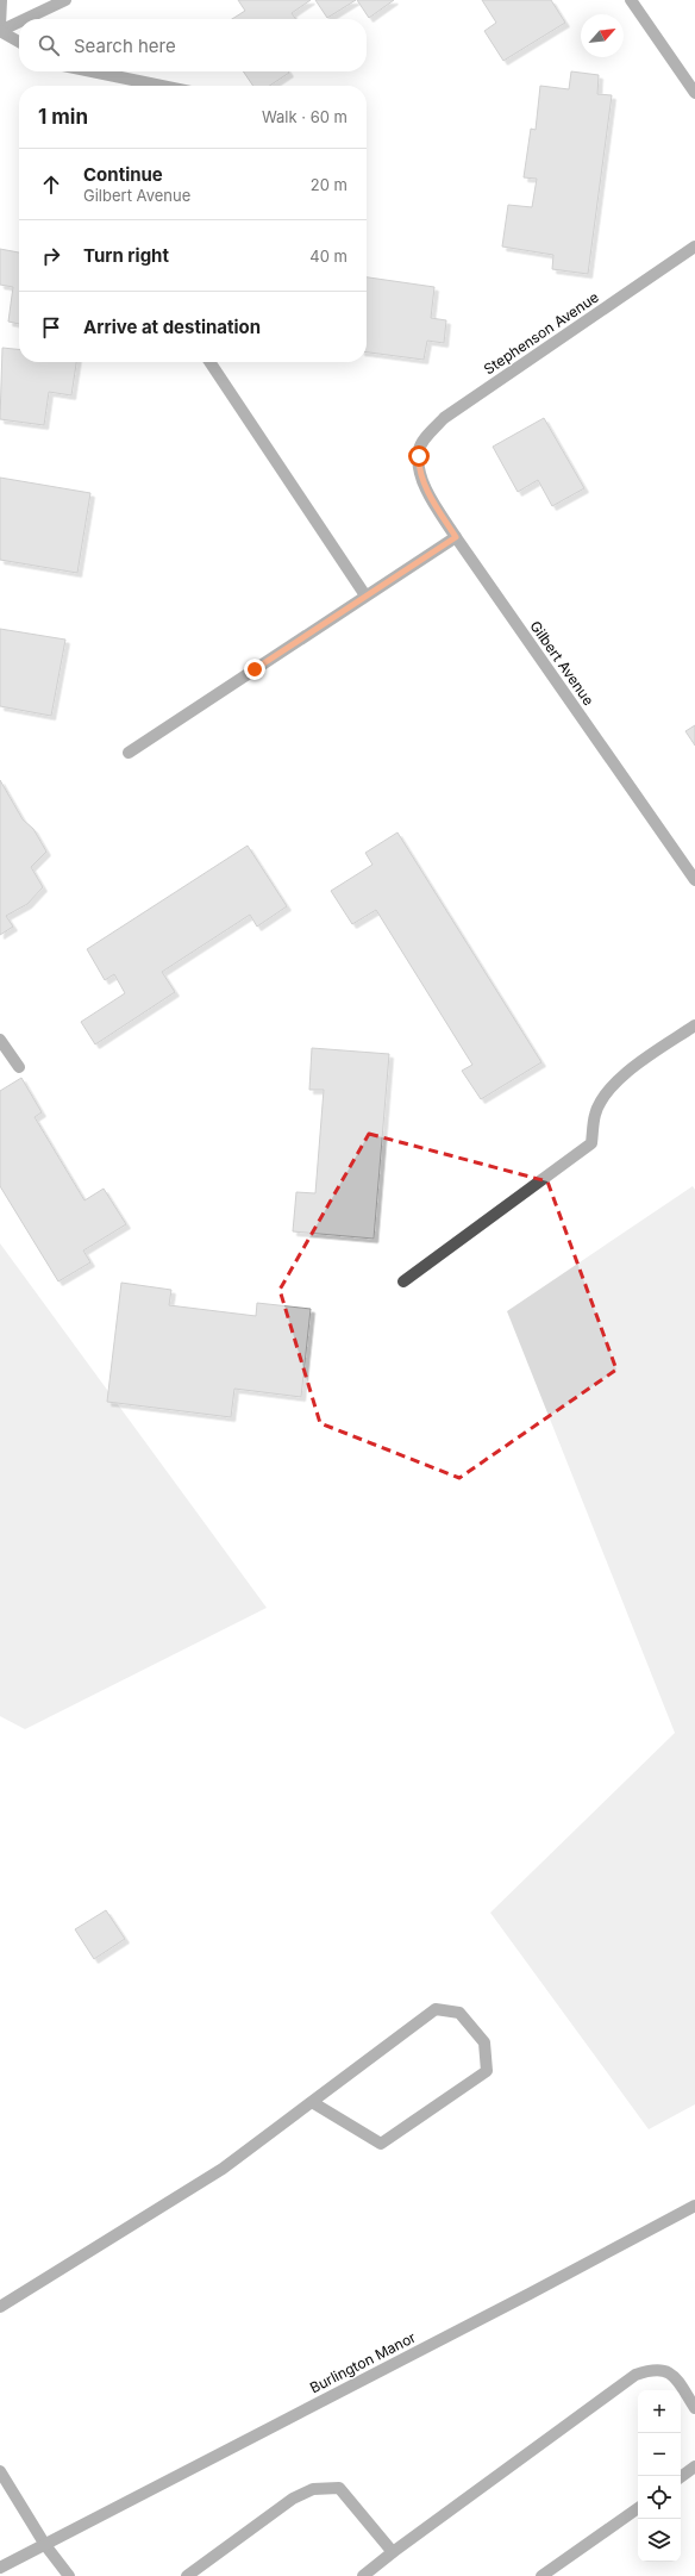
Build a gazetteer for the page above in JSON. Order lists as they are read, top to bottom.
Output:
{
  "streets": {
    "street": ["Stephenson Avenue", "Gilbert Avenue", "Burlington Manor"]
  },
  "crossings": [
    ["Stephenson Avenue", "Gilbert Avenue"]
  ],
  "north": "top right",
  "page": {
    "search": "Search here",
    "heading": ["1 min", "Walk · 60 m"],
    "list": [
      ["Continue", "Gilbert Avenue", "20 m"],
      ["Turn right", "40 m"],
      "Arrive at destination"
    ],
    "map_buttons": ["+", "−"]
  }
}
